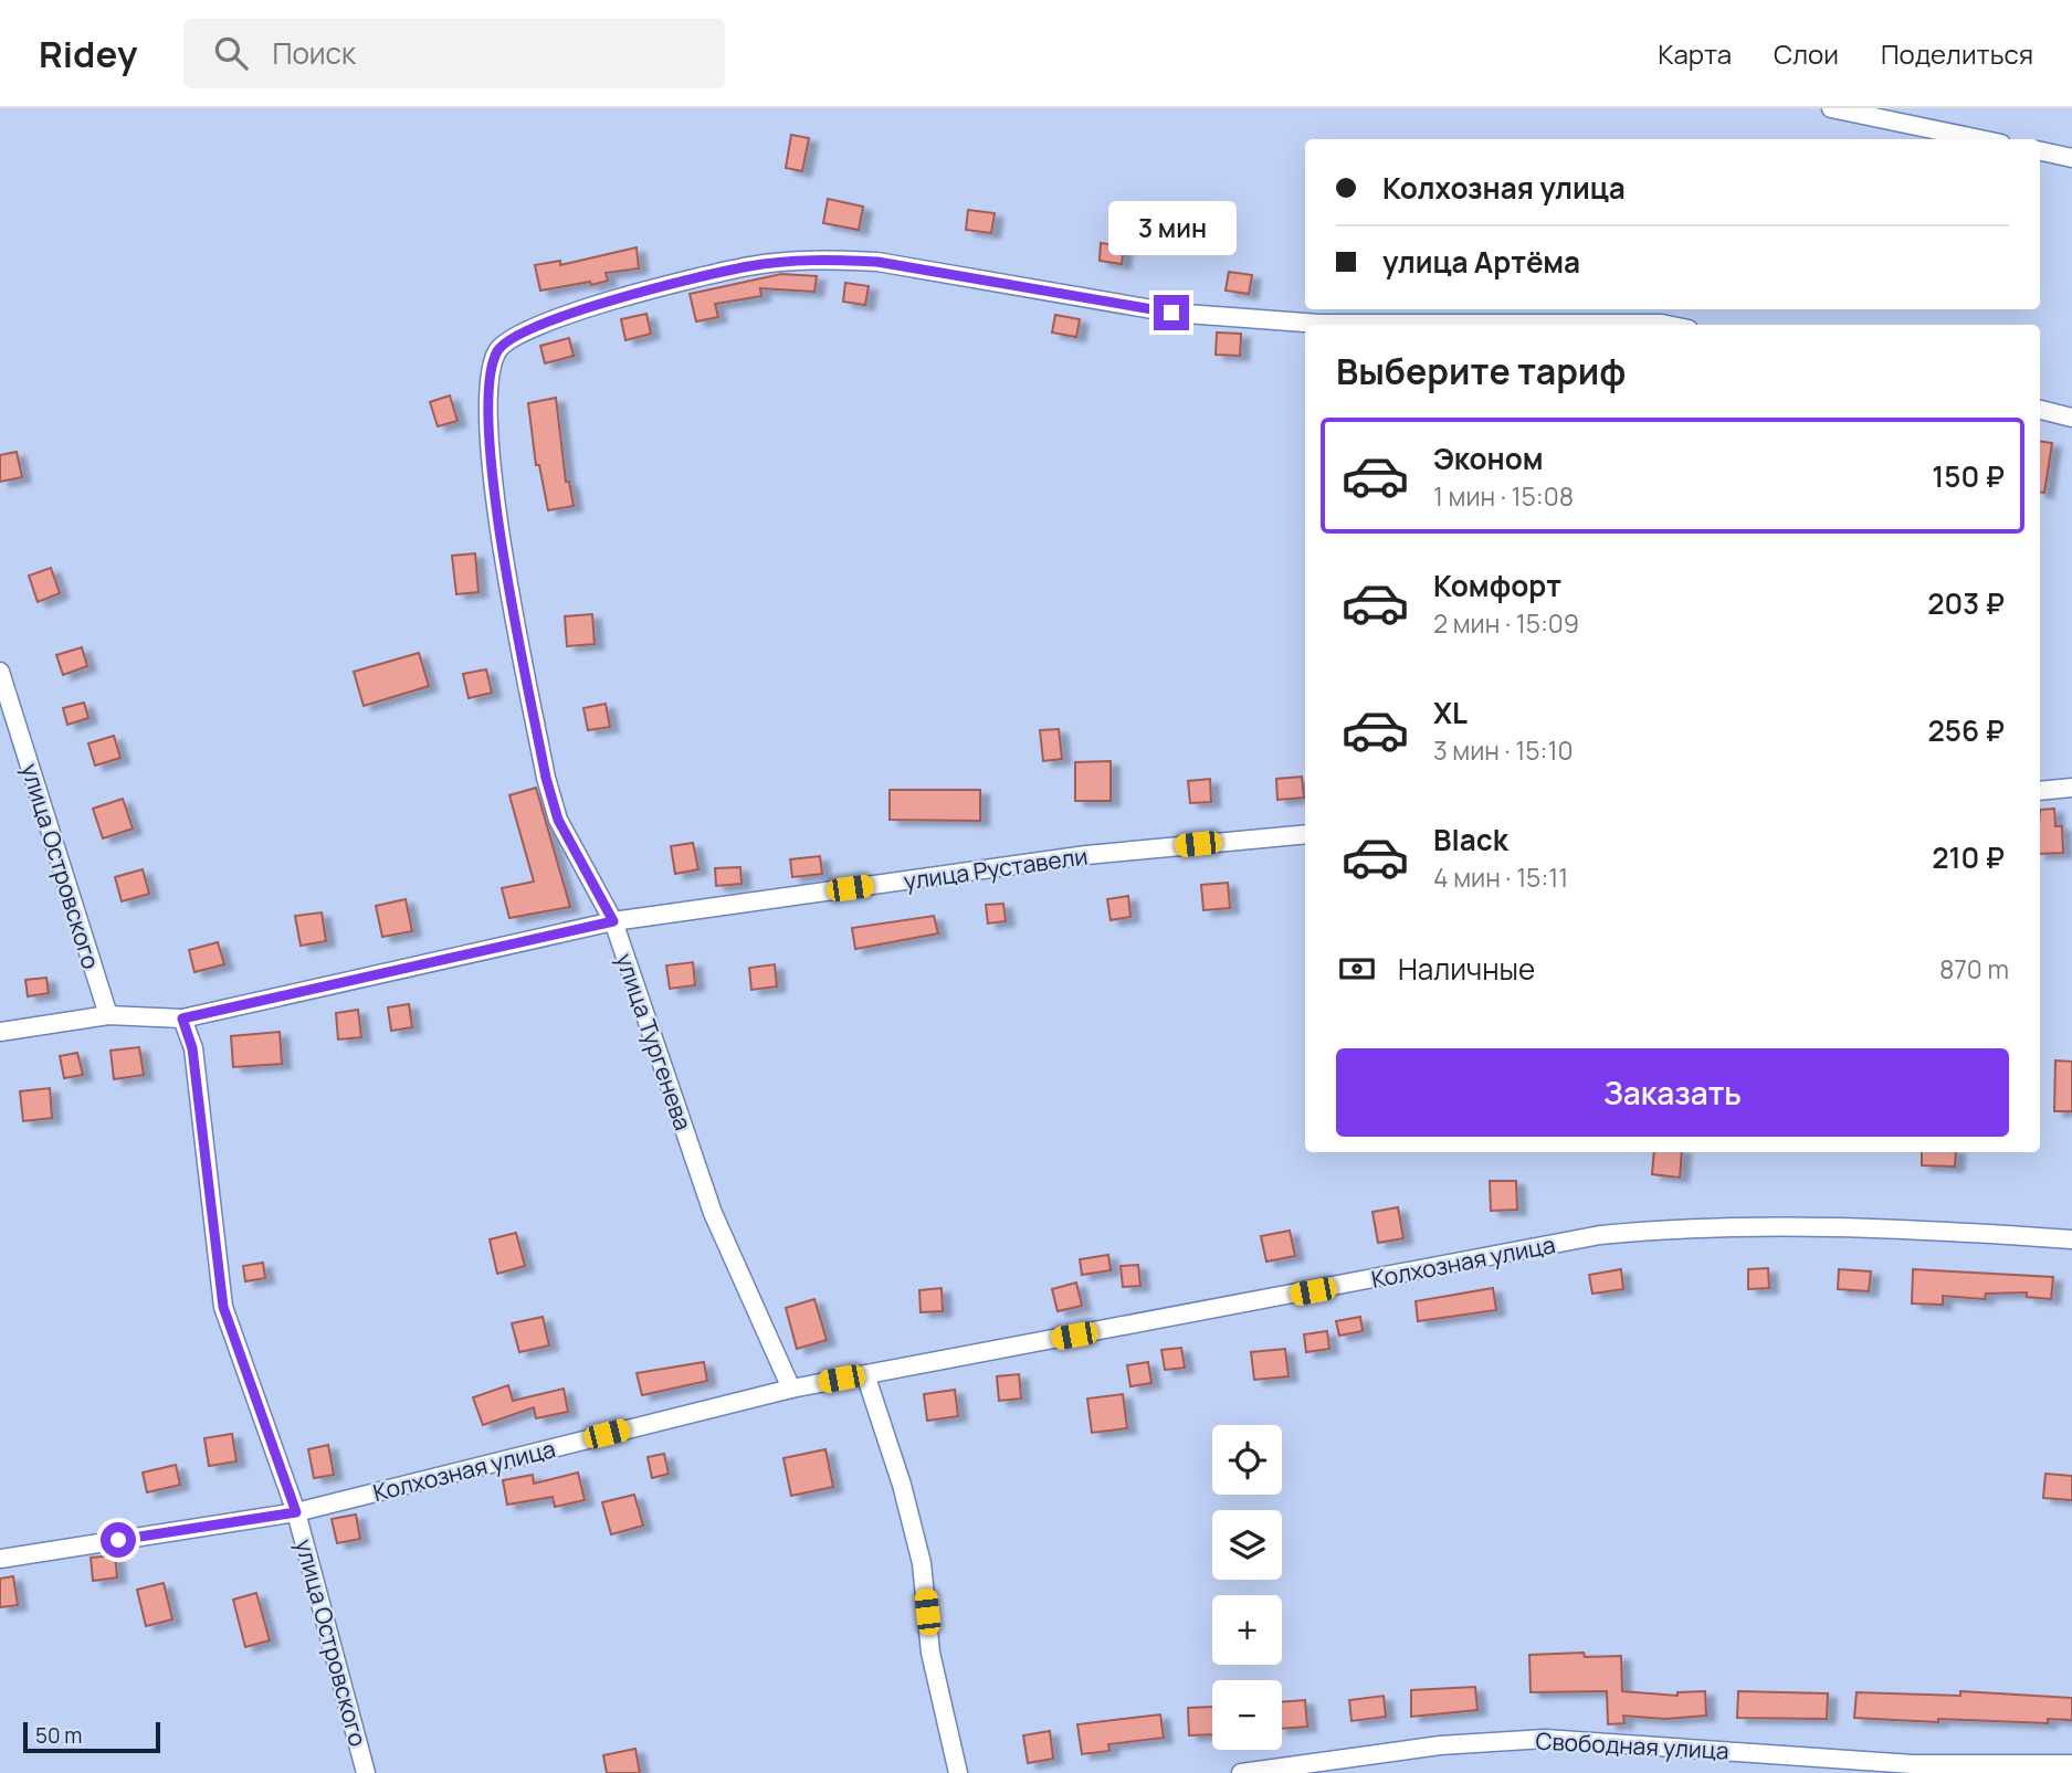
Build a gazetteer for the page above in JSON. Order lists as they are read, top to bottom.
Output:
{
  "streets": {
    "street": [
      "улица Островского",
      "улица Руставели",
      "улица Тургенева",
      "Колхозная улица",
      "Свободная улица"
    ]
  },
  "crossings": [
    ["улица Островского", "улица Руставели"],
    ["улица Островского", "Колхозная улица"],
    ["улица Руставели", "улица Тургенева"],
    ["улица Тургенева", "Колхозная улица"]
  ],
  "scale_bar": "50 m",
  "page": {
    "header": "Ridey",
    "search": "Поиск",
    "nav": ["Карта", "Слои", "Поделиться"],
    "banner": ["Колхозная улица", "улица Артёма"],
    "bubble": "3 мин",
    "heading": "Выберите тариф",
    "list": [
      {
        "name": "Эконом",
        "note": "1 мин · 15:08",
        "value": "150 ₽"
      },
      {
        "name": "Комфорт",
        "note": "2 мин · 15:09",
        "value": "203 ₽"
      },
      {
        "name": "XL",
        "note": "3 мин · 15:10",
        "value": "256 ₽"
      },
      {
        "name": "Black",
        "note": "4 мин · 15:11",
        "value": "210 ₽"
      }
    ],
    "pay": ["Наличные", "870 m"],
    "buttons": "Заказать",
    "map_buttons": ["+", "−"],
    "scale": "50 m"
  }
}
